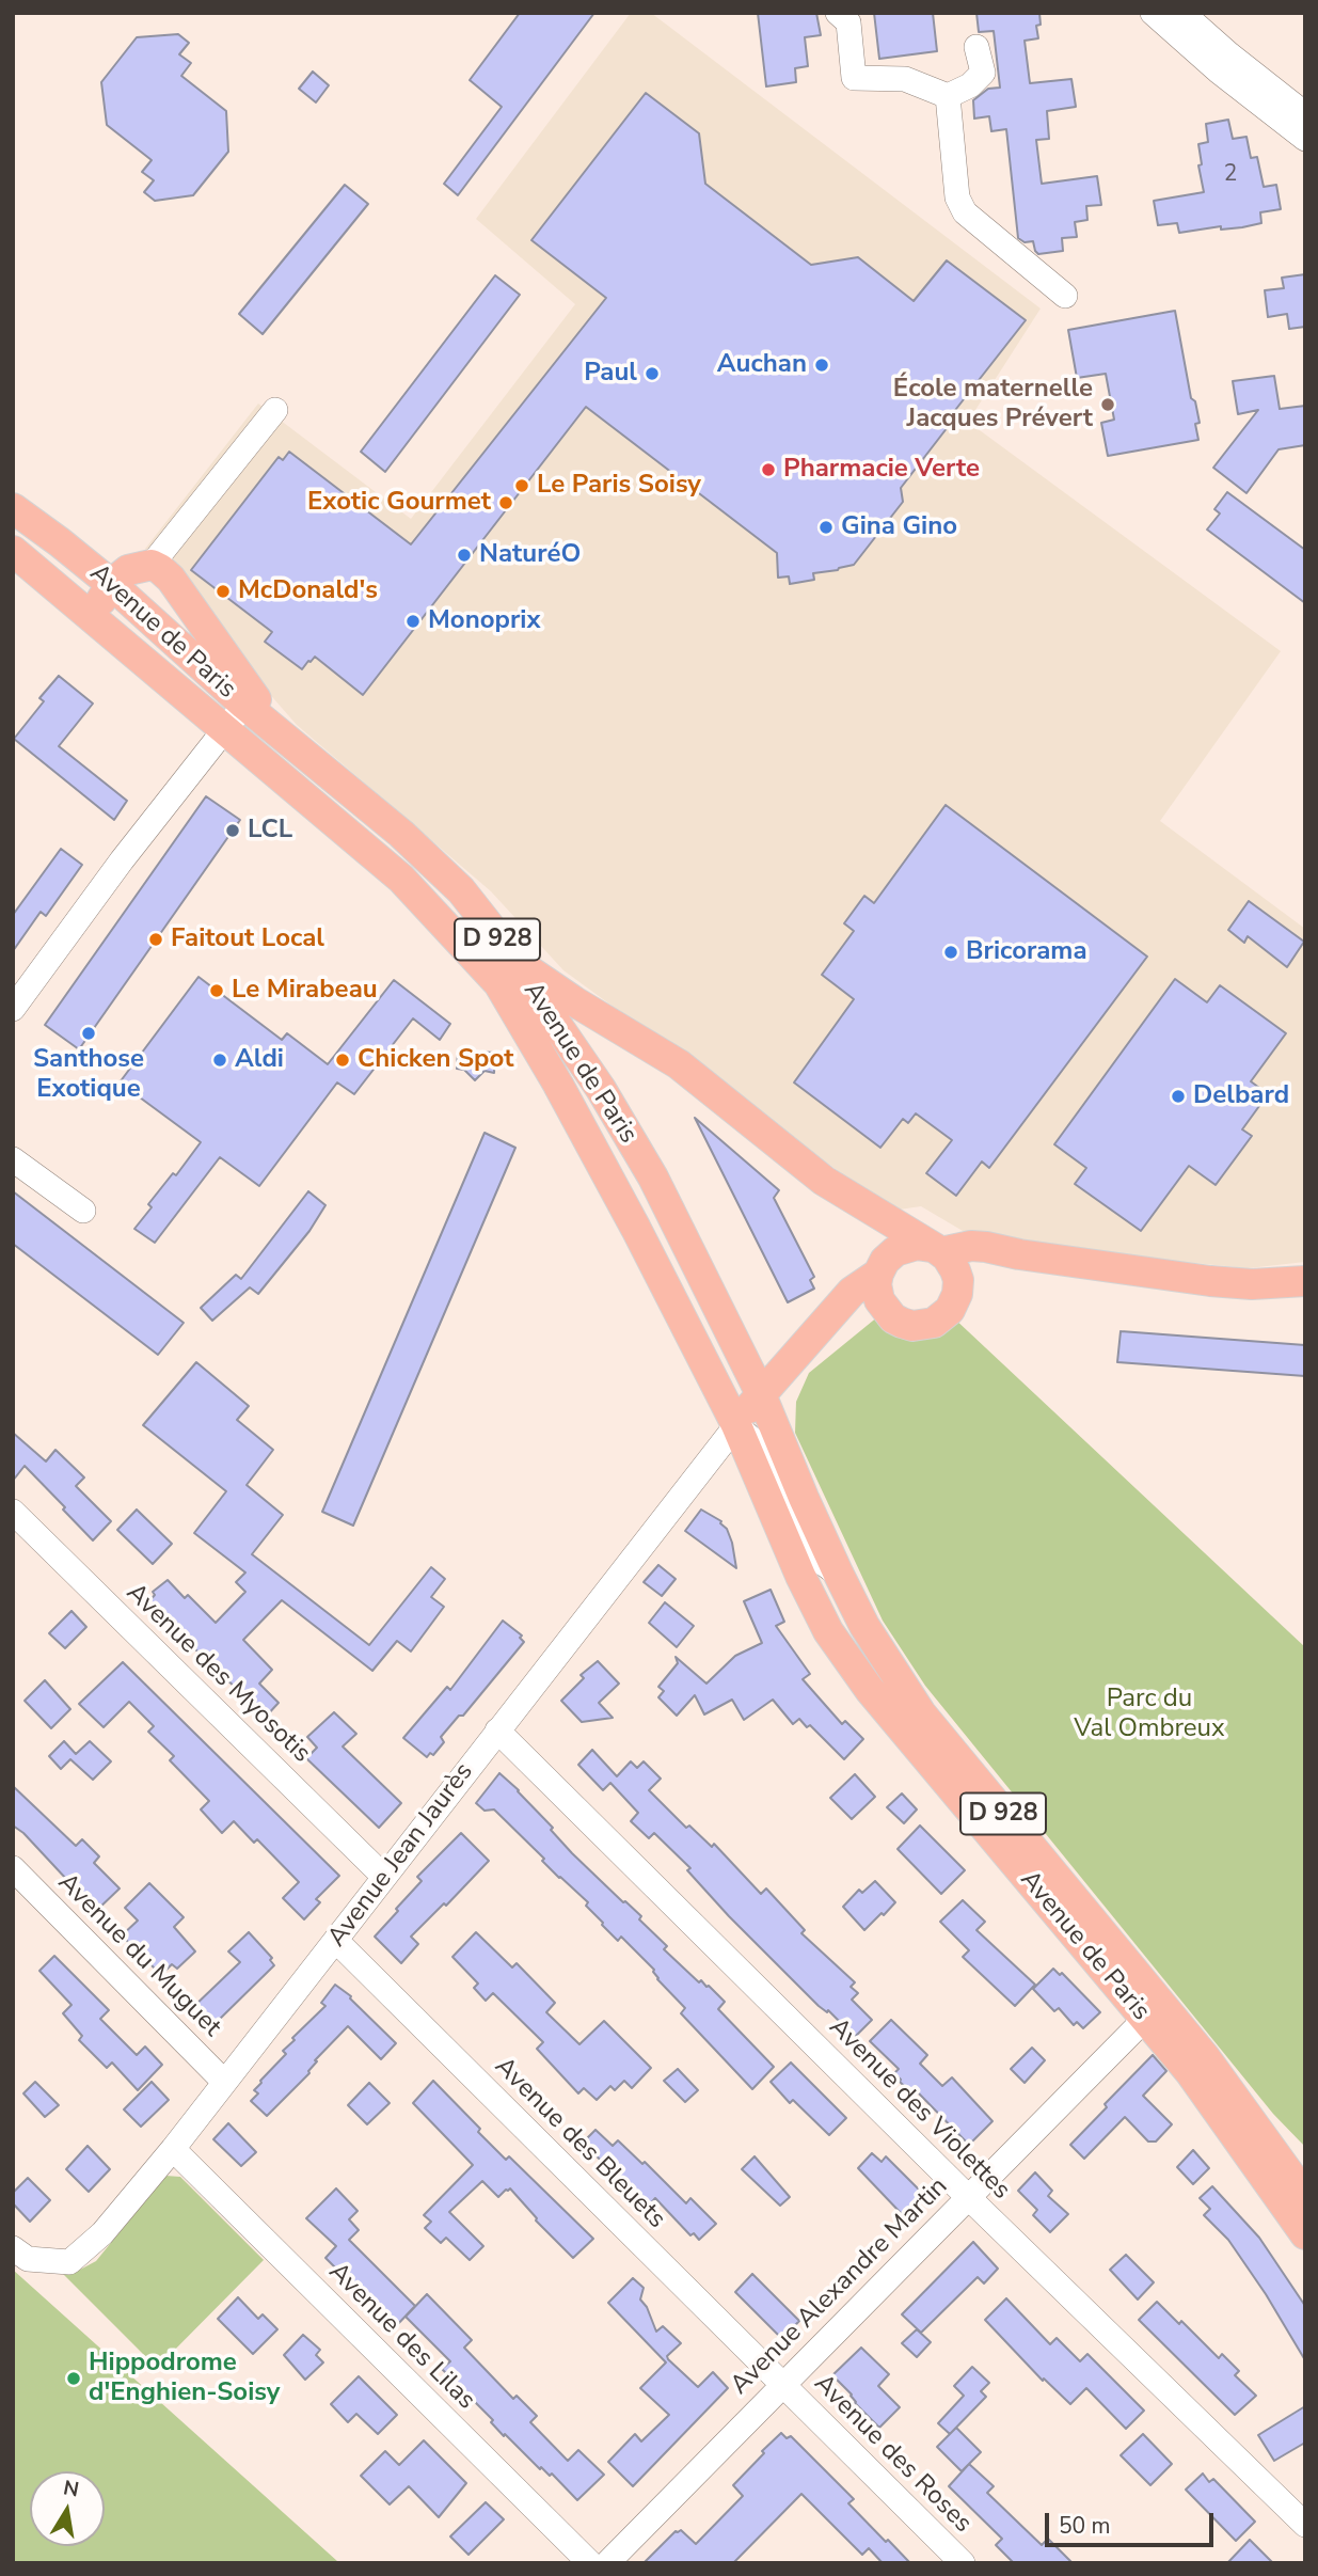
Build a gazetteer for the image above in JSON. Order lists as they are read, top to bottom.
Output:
{
  "streets": {
    "main road": ["Avenue de Paris", "D 928", "Avenue Jean Jaurès"],
    "street": [
      "Avenue des Myosotis",
      "Avenue du Muguet",
      "Avenue des Violettes",
      "Avenue des Bleuets",
      "Avenue Alexandre Martin",
      "Avenue des Lilas",
      "Avenue des Roses"
    ]
  },
  "crossings": [
    ["Avenue de Paris", "Avenue Jean Jaurès"],
    ["Avenue de Paris", "Avenue Alexandre Martin"],
    ["Avenue des Myosotis", "Avenue Jean Jaurès"],
    ["Avenue Jean Jaurès", "Avenue du Muguet"],
    ["Avenue Jean Jaurès", "Avenue des Violettes"],
    ["Avenue Jean Jaurès", "Avenue des Bleuets"],
    ["Avenue Jean Jaurès", "Avenue des Lilas"],
    ["Avenue des Violettes", "Avenue Alexandre Martin"],
    ["Avenue des Bleuets", "Avenue Alexandre Martin"],
    ["Avenue des Bleuets", "Avenue des Roses"],
    ["Avenue Alexandre Martin", "Avenue des Roses"]
  ],
  "parks": ["Parc du Val Ombreux"],
  "places": [
    "Auchan",
    "Paul",
    "École maternelle Jacques Prévert",
    "Pharmacie Verte",
    "Le Paris Soisy",
    "Exotic Gourmet",
    "Gina Gino",
    "NaturéO",
    "McDonald's",
    "Monoprix",
    "LCL",
    "Faitout Local",
    "Bricorama",
    "Le Mirabeau",
    "Santhose Exotique",
    "Aldi",
    "Chicken Spot",
    "Delbard",
    "Hippodrome d'Enghien-Soisy"
  ],
  "house_numbers": ["2"],
  "scale_bar": "50 m",
  "north": "top"
}
